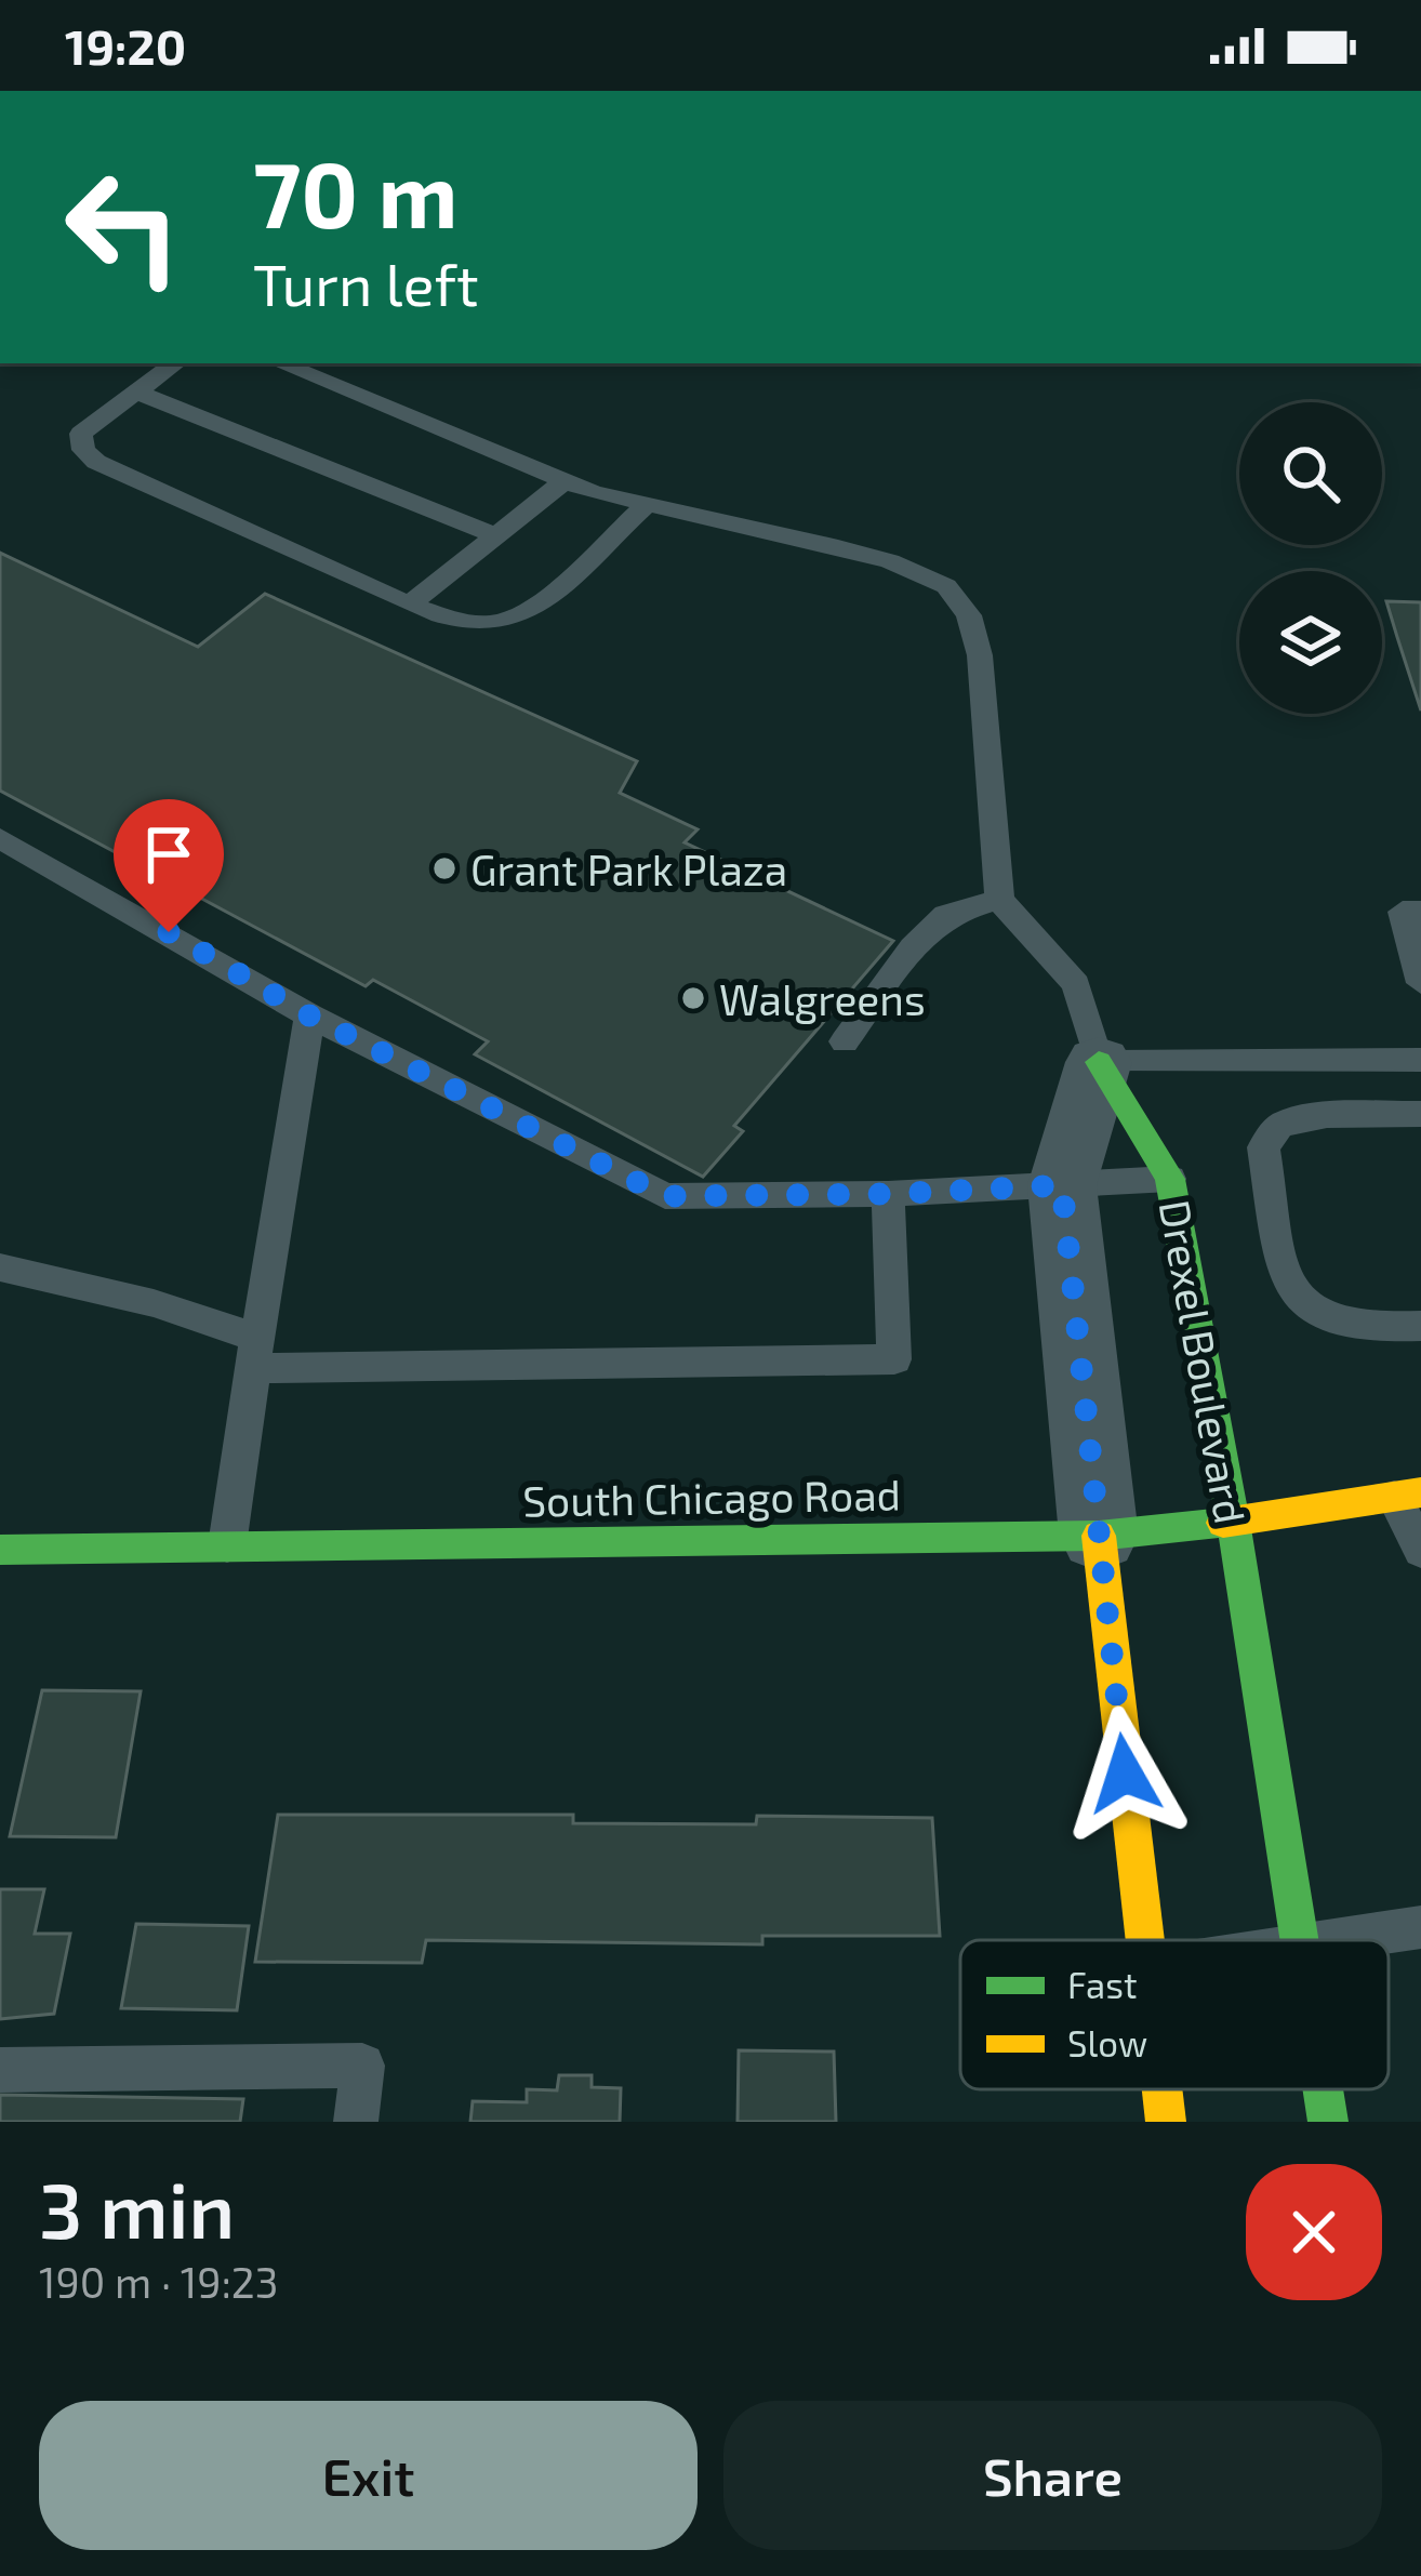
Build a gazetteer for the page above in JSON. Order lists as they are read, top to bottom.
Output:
{
  "streets": {
    "street": ["Drexel Boulevard", "South Chicago Road"]
  },
  "crossings": [
    ["Drexel Boulevard", "South Chicago Road"]
  ],
  "places": ["Grant Park Plaza", "Walgreens"],
  "legend": ["Fast", "Slow"],
  "page": {
    "status": "19:20",
    "turn": ["70 m", "Turn left"],
    "heading": ["3 min", "190 m · 19:23"],
    "buttons": ["Exit", "Share"]
  }
}
